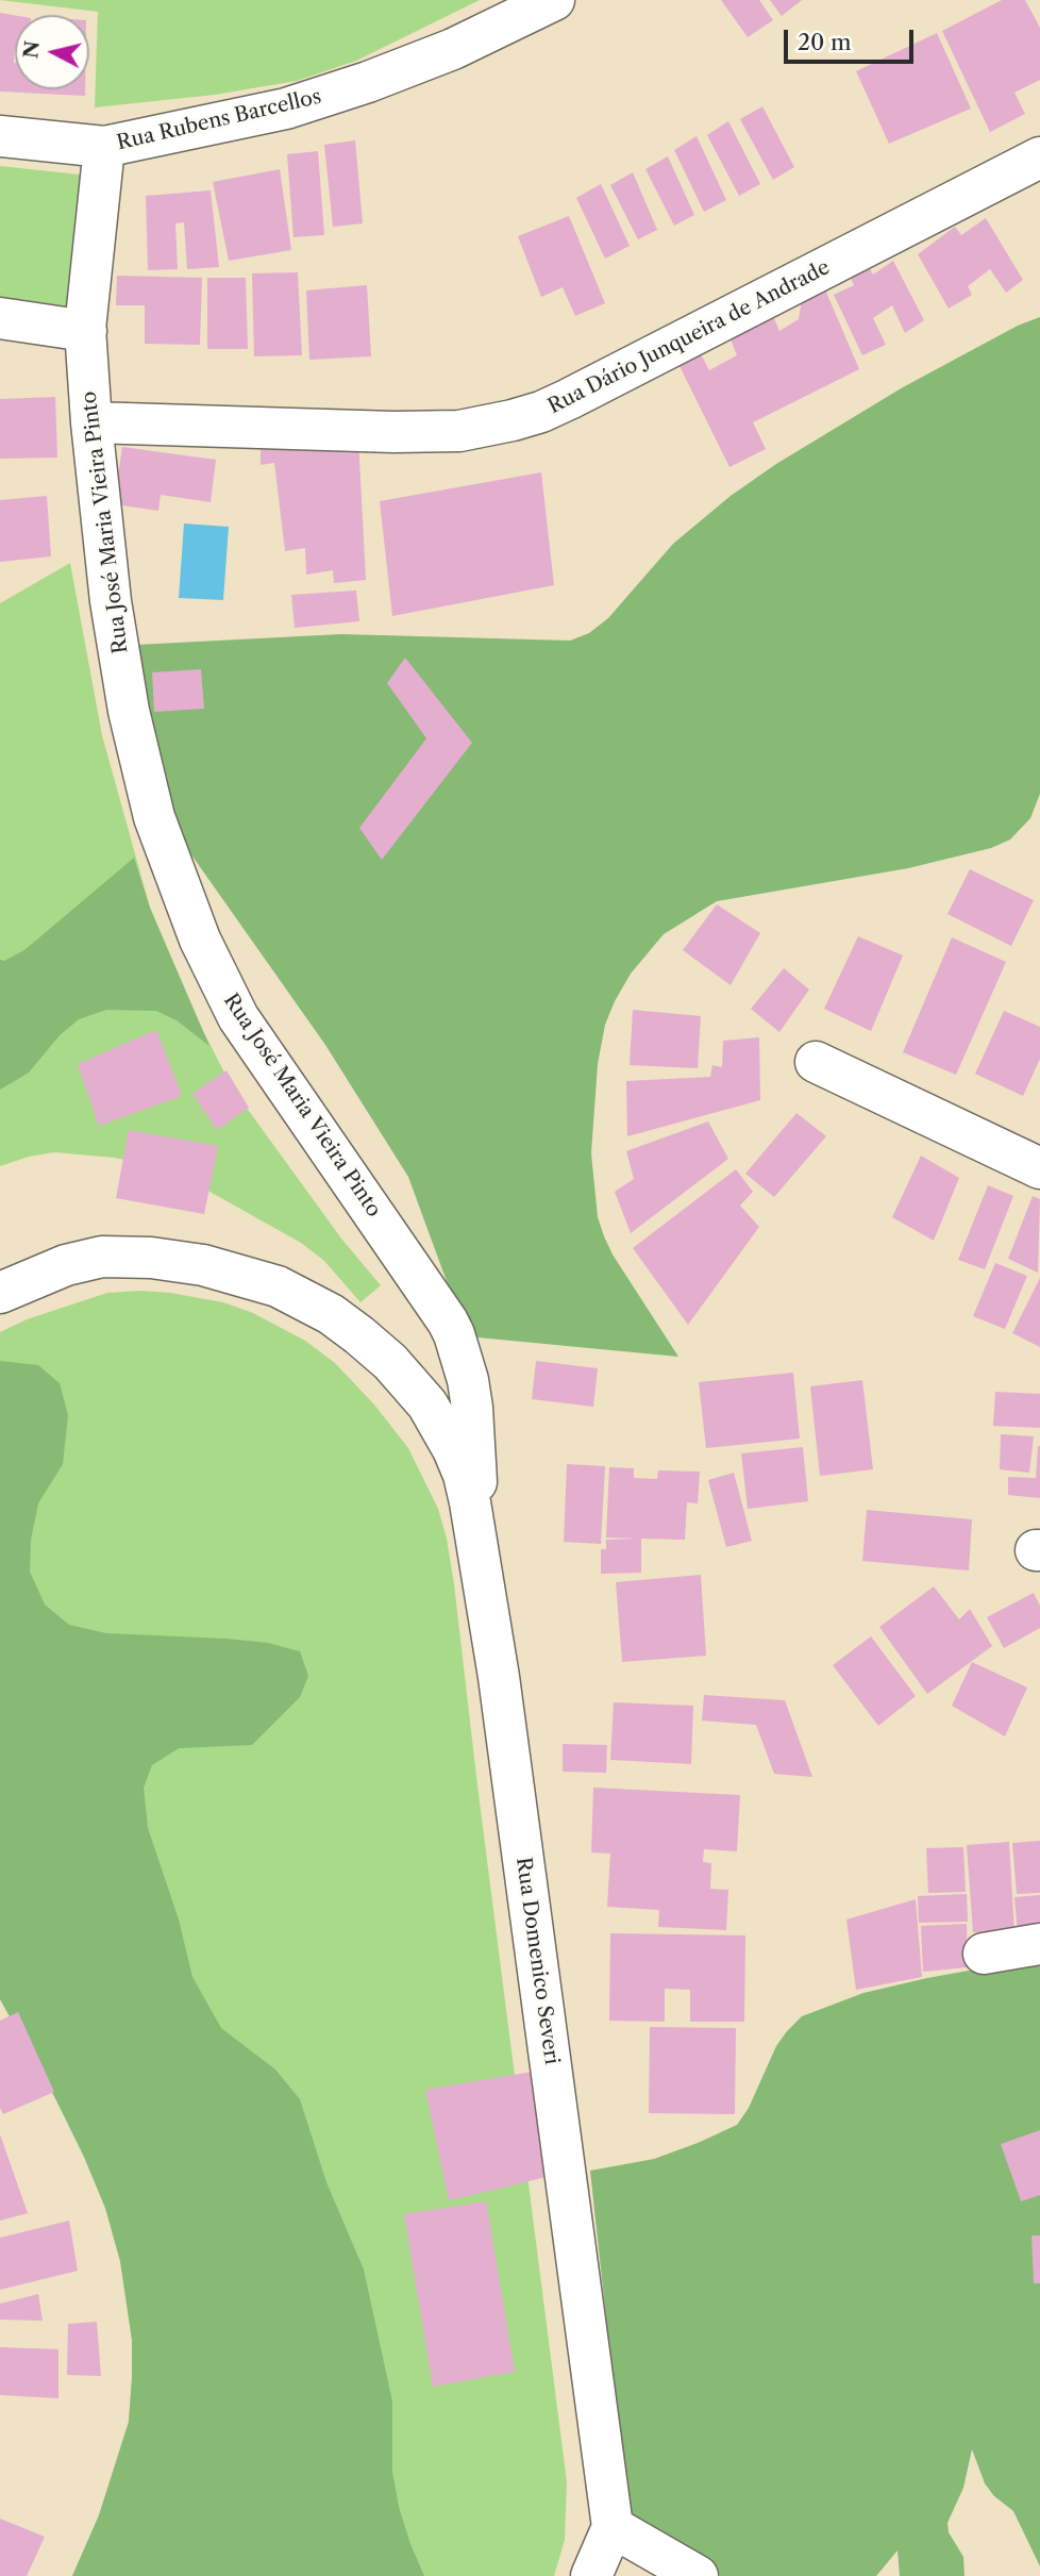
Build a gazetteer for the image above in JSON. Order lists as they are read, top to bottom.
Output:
{
  "streets": {
    "street": [
      "Rua Rubens Barcellos",
      "Rua Dário Junqueira de Andrade",
      "Rua José Maria Vieira Pinto",
      "Rua Domenico Severi"
    ]
  },
  "crossings": [
    ["Rua Rubens Barcellos", "Rua José Maria Vieira Pinto"],
    ["Rua Dário Junqueira de Andrade", "Rua José Maria Vieira Pinto"],
    ["Rua José Maria Vieira Pinto", "Rua Domenico Severi"]
  ],
  "scale_bar": "20 m",
  "north": "left"
}
